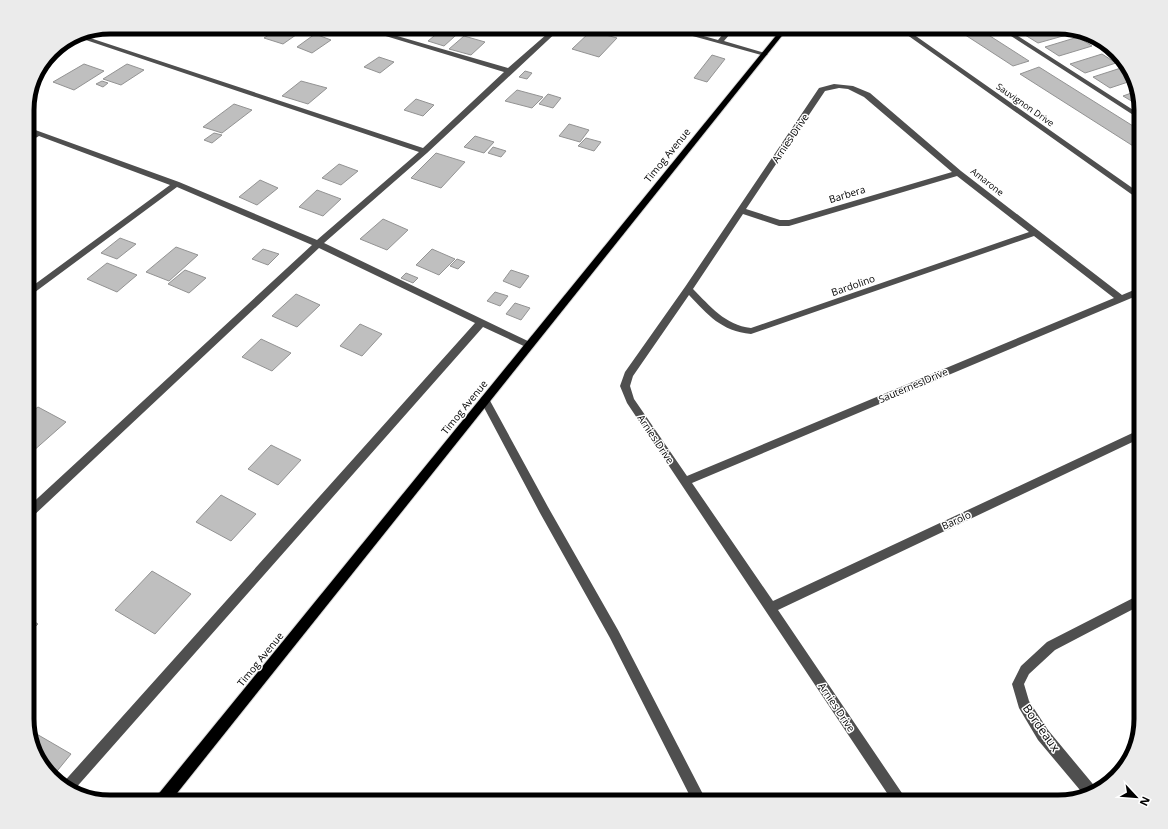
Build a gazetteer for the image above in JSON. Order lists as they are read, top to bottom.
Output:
{
  "streets": {
    "main road": ["Timog Avenue"],
    "street": [
      "Sauvignon Drive",
      "Arnies Drive",
      "Amarone",
      "Barbera",
      "Bardolino",
      "Sauternes Drive",
      "Barolo",
      "Bordeaux"
    ]
  },
  "crossings": [
    ["Arnies Drive", "Amarone"],
    ["Arnies Drive", "Barbera"],
    ["Arnies Drive", "Bardolino"],
    ["Arnies Drive", "Sauternes Drive"],
    ["Arnies Drive", "Barolo"],
    ["Amarone", "Barbera"],
    ["Amarone", "Bardolino"],
    ["Amarone", "Sauternes Drive"]
  ],
  "north": "bottom right"
}
